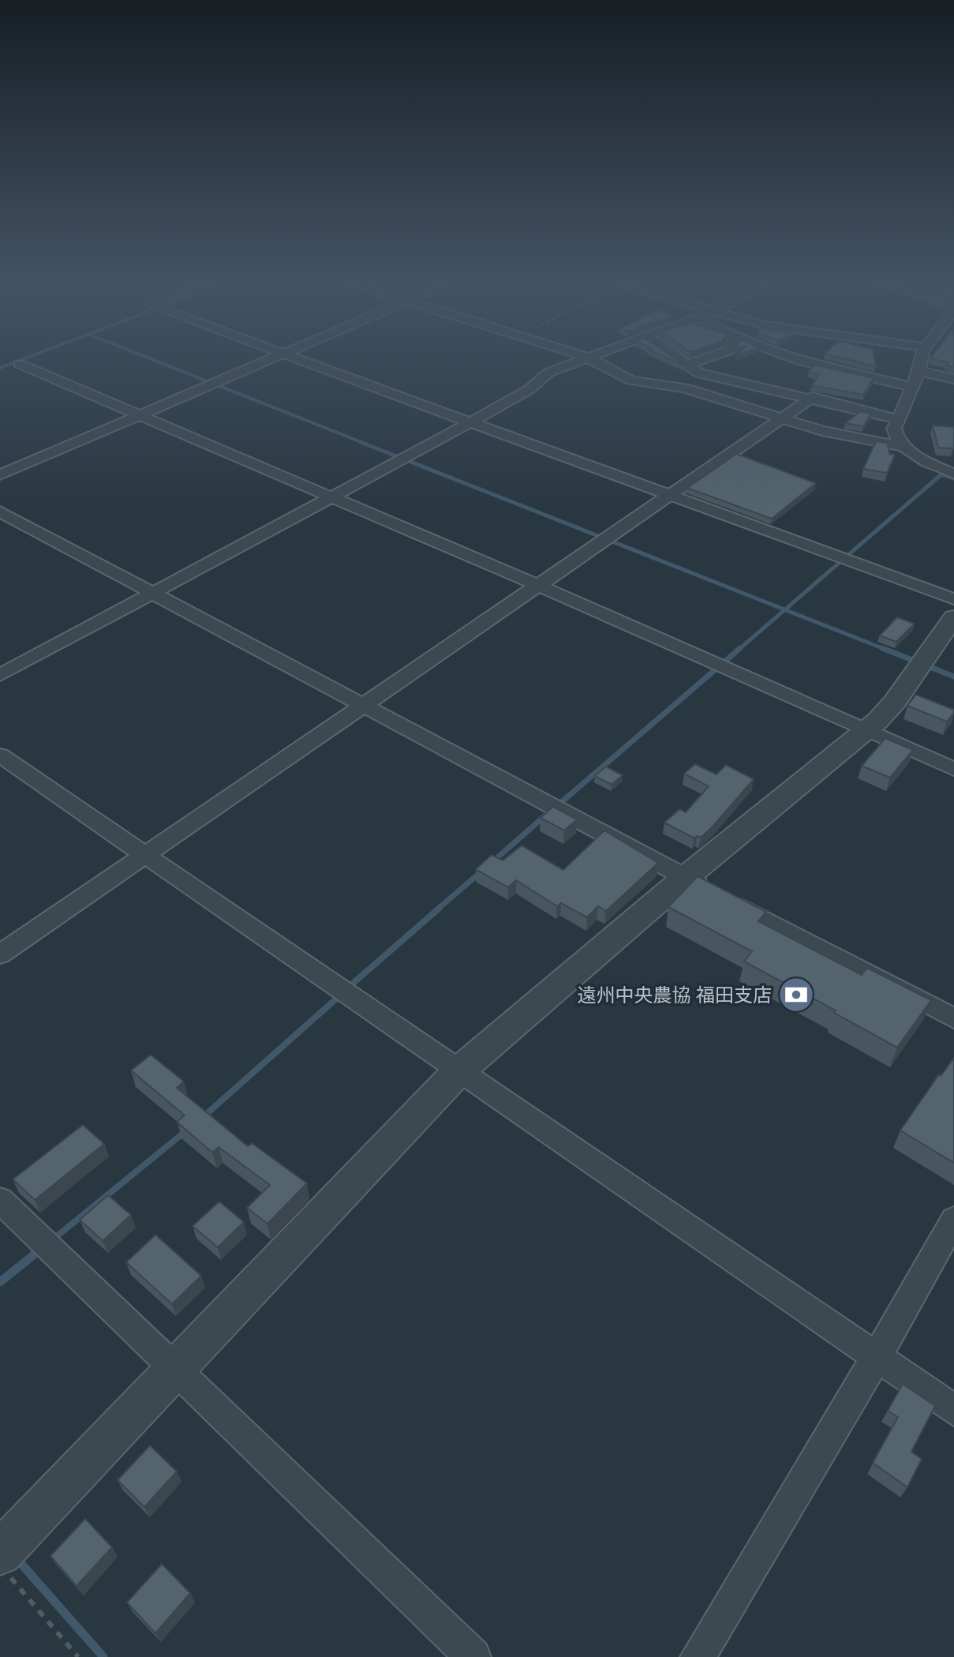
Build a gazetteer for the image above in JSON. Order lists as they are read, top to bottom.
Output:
{
  "places": {
    "bank": ["遠州中央農協 福田支店"]
  }
}
